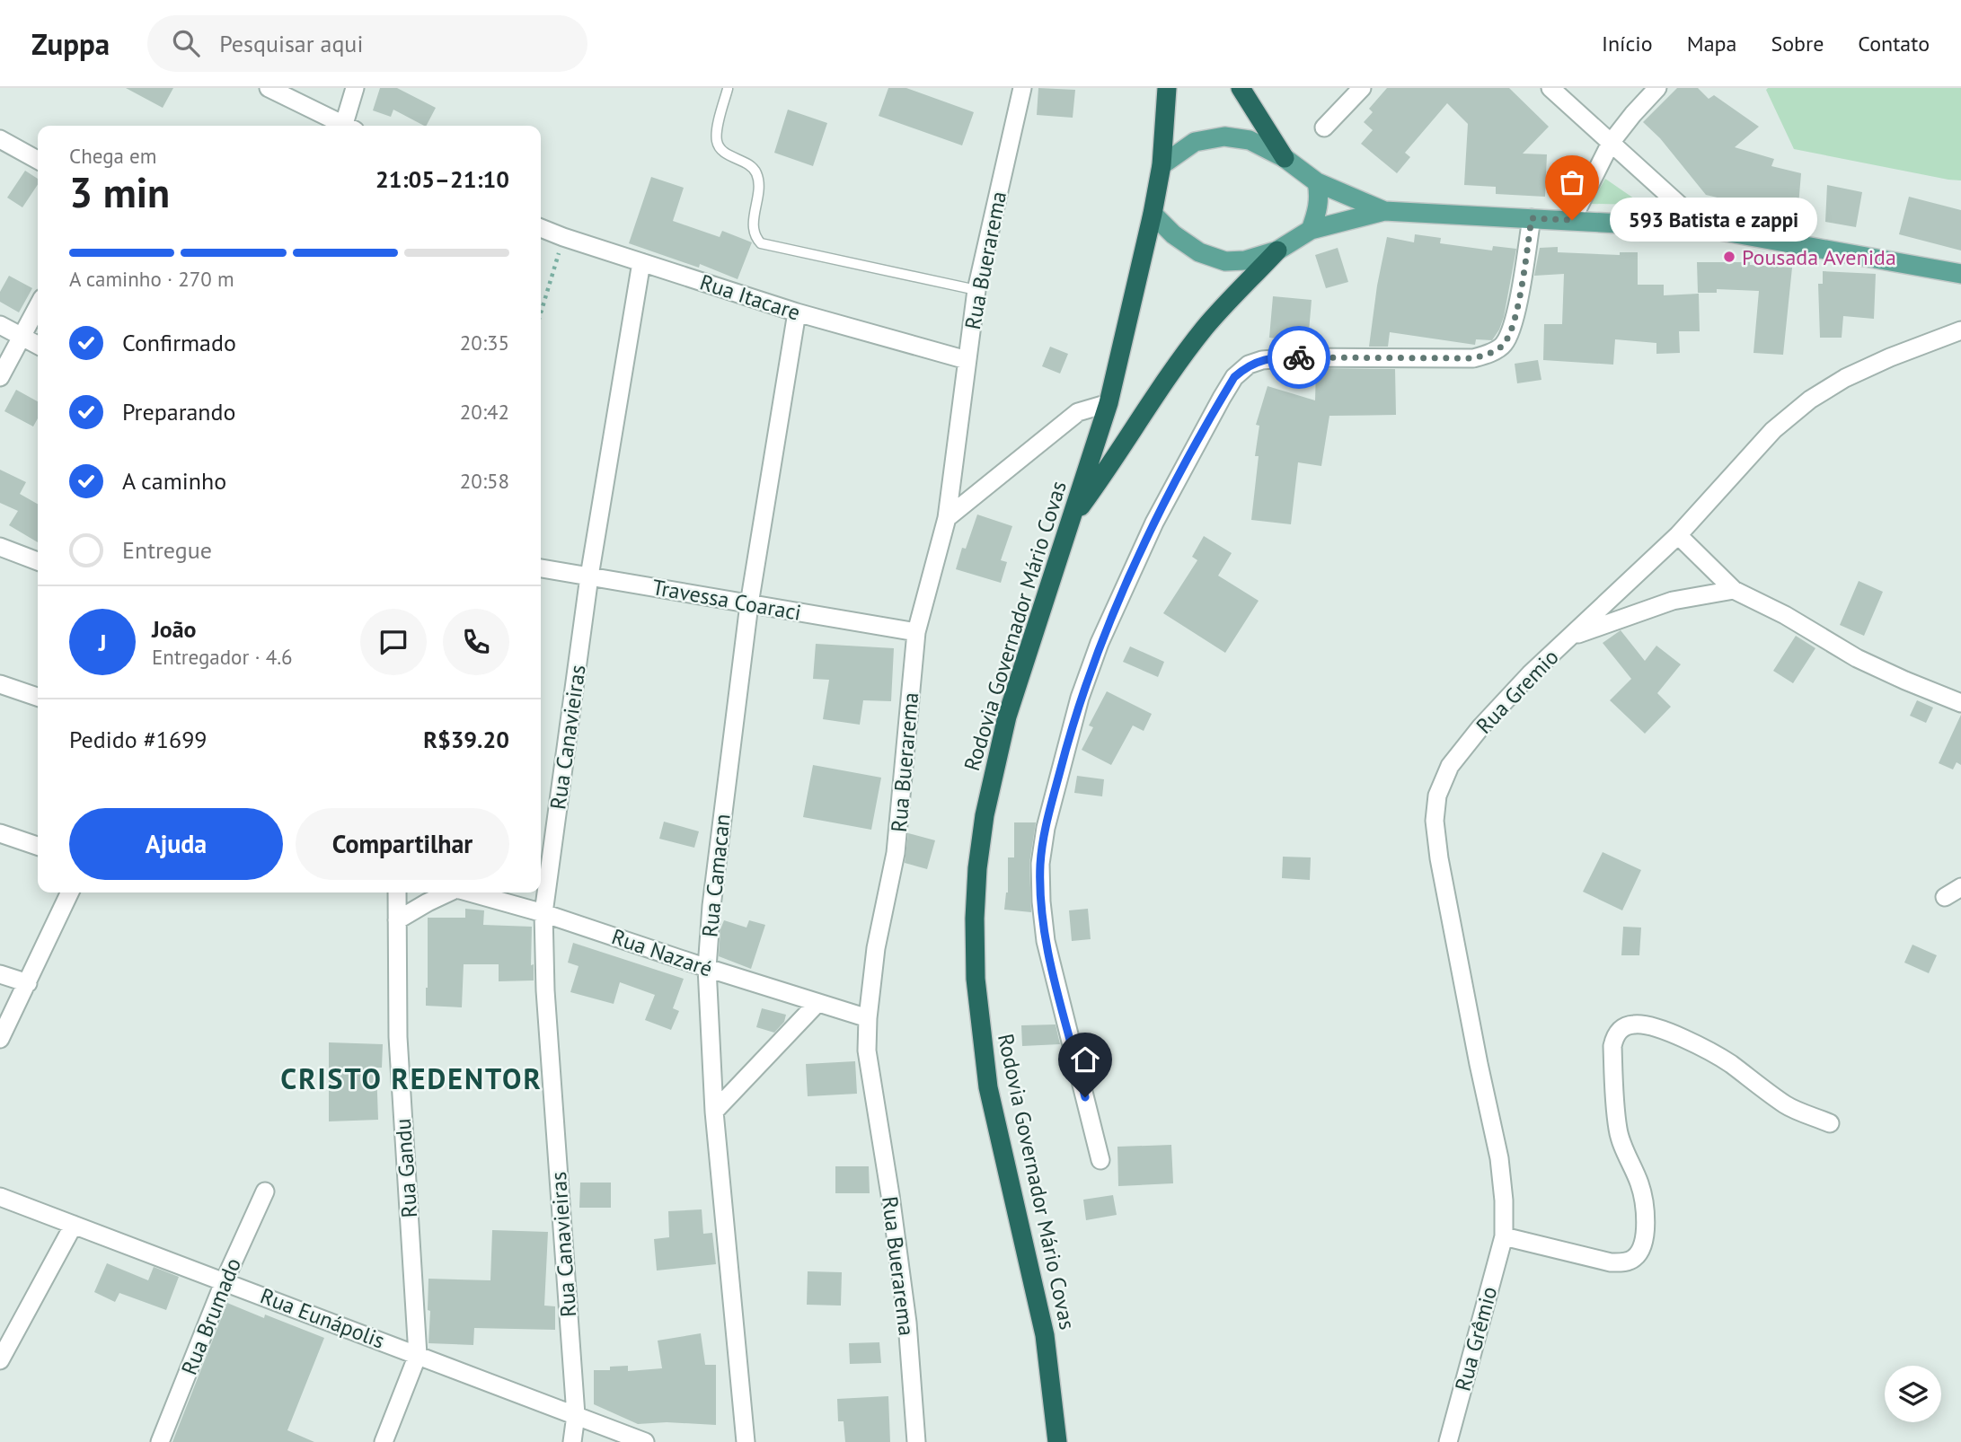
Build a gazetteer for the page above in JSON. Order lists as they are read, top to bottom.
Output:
{
  "streets": {
    "highway": ["Rodovia Governador Mário Covas"],
    "street": [
      "Rua Buerarema",
      "Rua Itacare",
      "Travessa Coaraci",
      "Rua Gremio",
      "Rua Canavieiras",
      "Rua Camacan",
      "Rua Nazaré",
      "Rua Gandu",
      "Rua Brumado",
      "Rua Eunápolis",
      "Rua Grêmio"
    ]
  },
  "crossings": [
    ["Rua Buerarema", "Rua Itacare"],
    ["Rua Buerarema", "Travessa Coaraci"],
    ["Rua Buerarema", "Rua Nazaré"],
    ["Rua Itacare", "Rua Canavieiras"],
    ["Rua Itacare", "Rua Camacan"],
    ["Travessa Coaraci", "Rua Canavieiras"],
    ["Travessa Coaraci", "Rua Camacan"],
    ["Rua Gremio", "Rua Grêmio"],
    ["Rua Canavieiras", "Rua Nazaré"],
    ["Rua Canavieiras", "Rua Eunápolis"],
    ["Rua Camacan", "Rua Nazaré"],
    ["Rua Nazaré", "Rua Gandu"],
    ["Rua Gandu", "Rua Eunápolis"],
    ["Rua Brumado", "Rua Eunápolis"]
  ],
  "districts": ["CRISTO REDENTOR"],
  "places": ["593 Batista e zappi", "Pousada Avenida"],
  "page": {
    "header": "Zuppa",
    "search": "Pesquisar aqui",
    "nav": [
      "Início",
      "Mapa",
      "Sobre",
      "Contato"
    ],
    "heading": ["3 min", "Chega em", "21:05–21:10"],
    "panel": [
      "João",
      "Entregador · 4.6",
      "Pedido #1699",
      "R$39.20"
    ],
    "bubble": "593 Batista e zappi",
    "bar": "A caminho · 270 m",
    "list": [
      ["Confirmado", "20:35"],
      ["Preparando", "20:42"],
      ["A caminho", "20:58"],
      "Entregue"
    ],
    "round": "J",
    "buttons": ["Ajuda", "Compartilhar"]
  }
}
